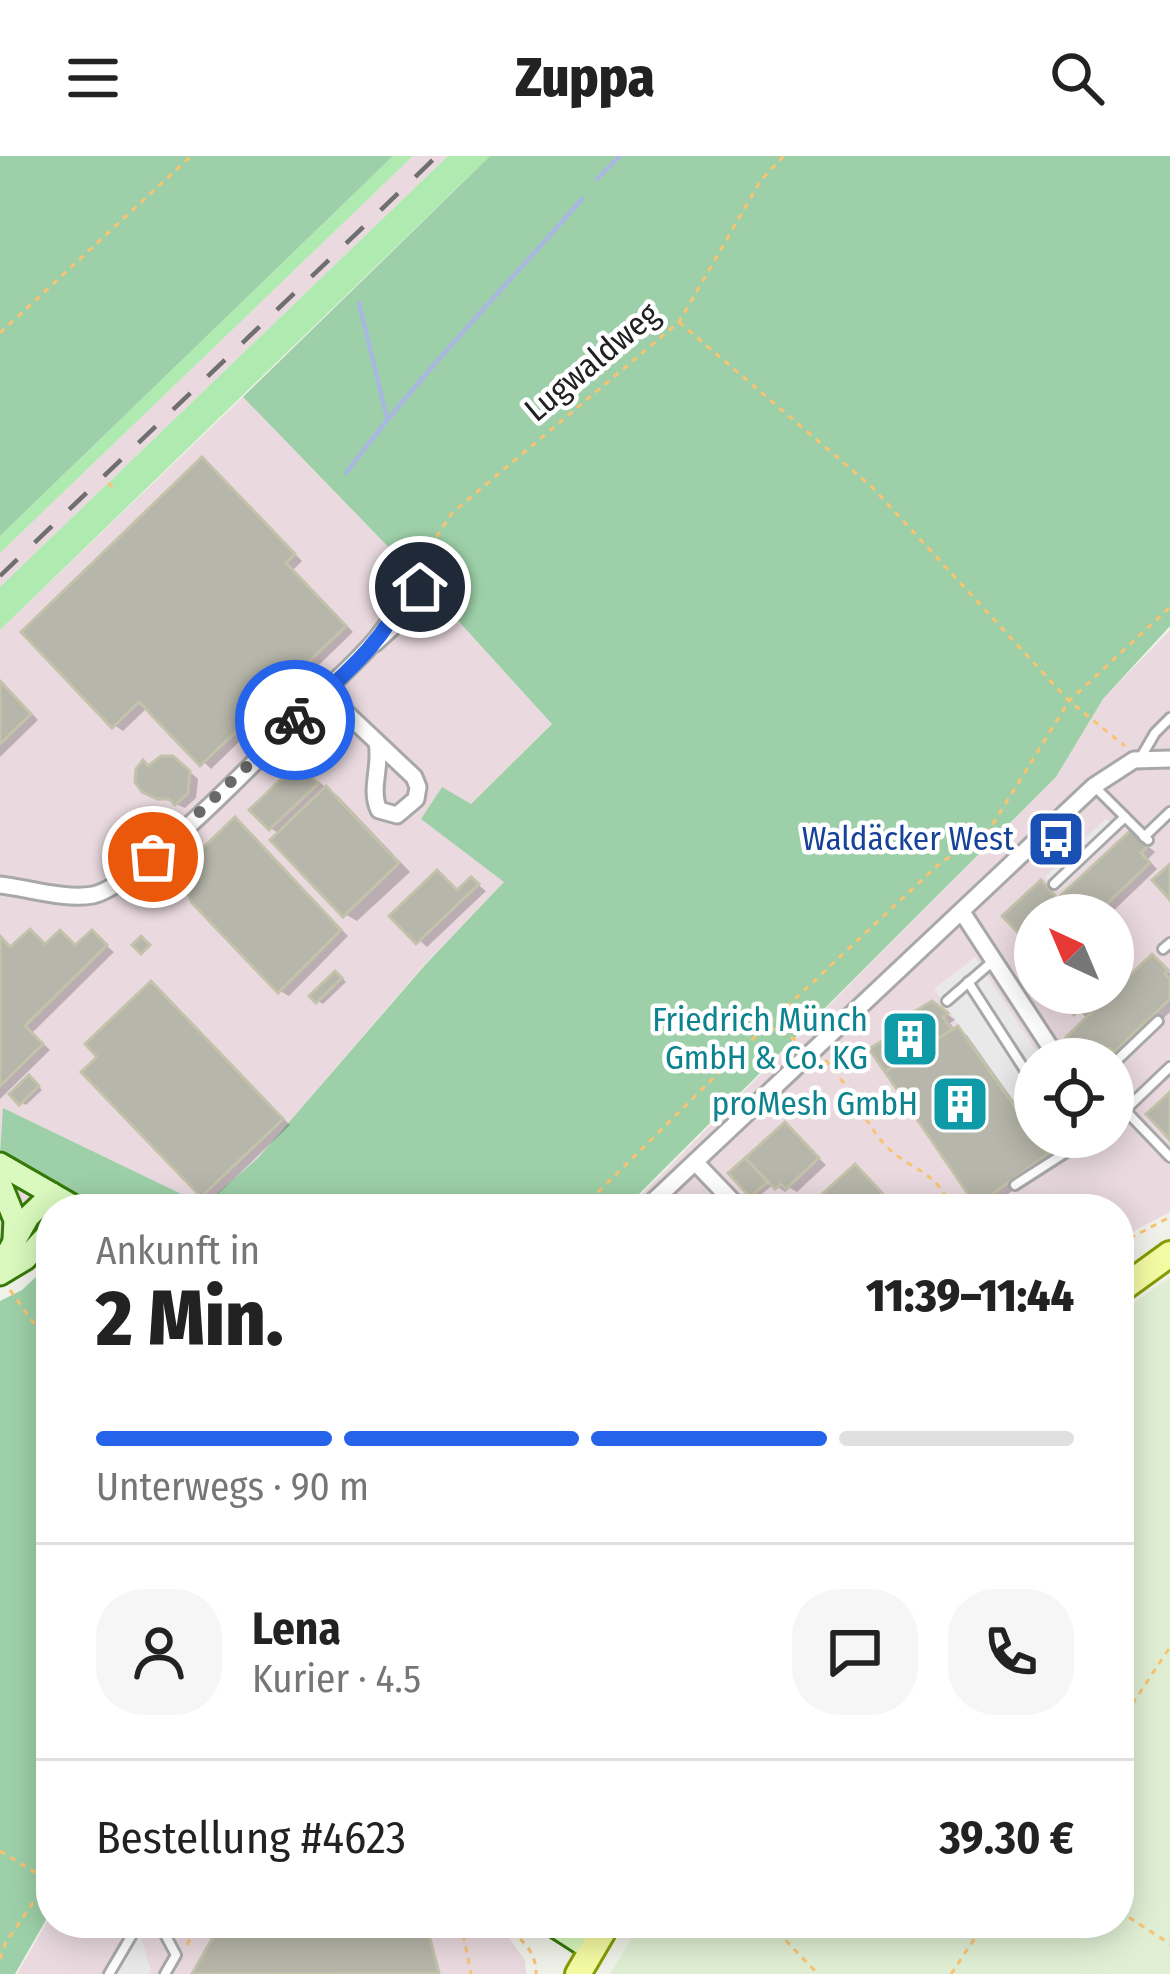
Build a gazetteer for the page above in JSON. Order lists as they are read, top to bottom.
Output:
{
  "streets": {
    "path": ["Lugwaldweg"]
  },
  "places": {
    "bus stop": ["Waldäcker West"],
    "building": ["Friedrich Münch GmbH & Co. KG", "proMesh GmbH"]
  },
  "north": "top left",
  "page": {
    "header": "Zuppa",
    "heading": ["2 Min.", "Ankunft in", "11:39–11:44"],
    "panel": [
      "Lena",
      "Kurier · 4.5",
      "Bestellung #4623",
      "39.30 €"
    ],
    "bar": "Unterwegs · 90 m"
  }
}
